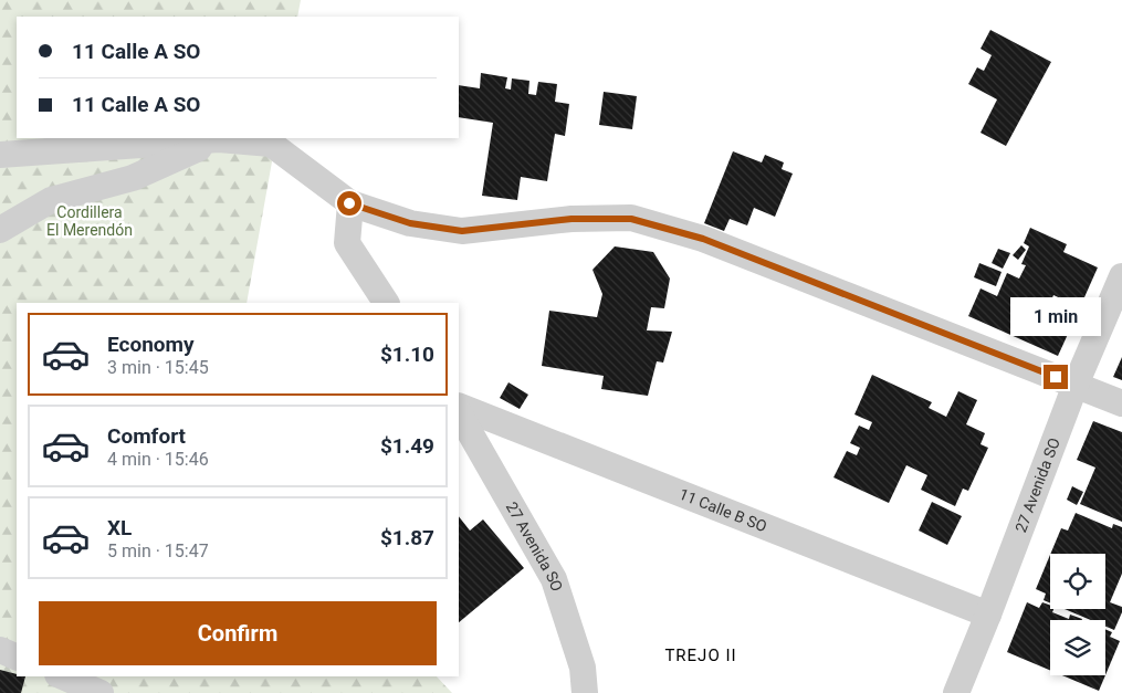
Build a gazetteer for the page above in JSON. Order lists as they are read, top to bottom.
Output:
{
  "streets": {
    "street": ["27 Avenida SO", "11 Calle B SO"]
  },
  "crossings": [
    ["27 Avenida SO", "11 Calle B SO"]
  ],
  "districts": ["TREJO II"],
  "parks": ["Cordillera El Merendón"],
  "page": {
    "banner": ["11 Calle A SO", "11 Calle A SO"],
    "bubble": "1 min",
    "list": [
      {
        "name": "Economy",
        "note": "3 min · 15:45",
        "value": "$1.10"
      },
      {
        "name": "Comfort",
        "note": "4 min · 15:46",
        "value": "$1.49"
      },
      {
        "name": "XL",
        "note": "5 min · 15:47",
        "value": "$1.87"
      }
    ],
    "buttons": "Confirm"
  }
}
